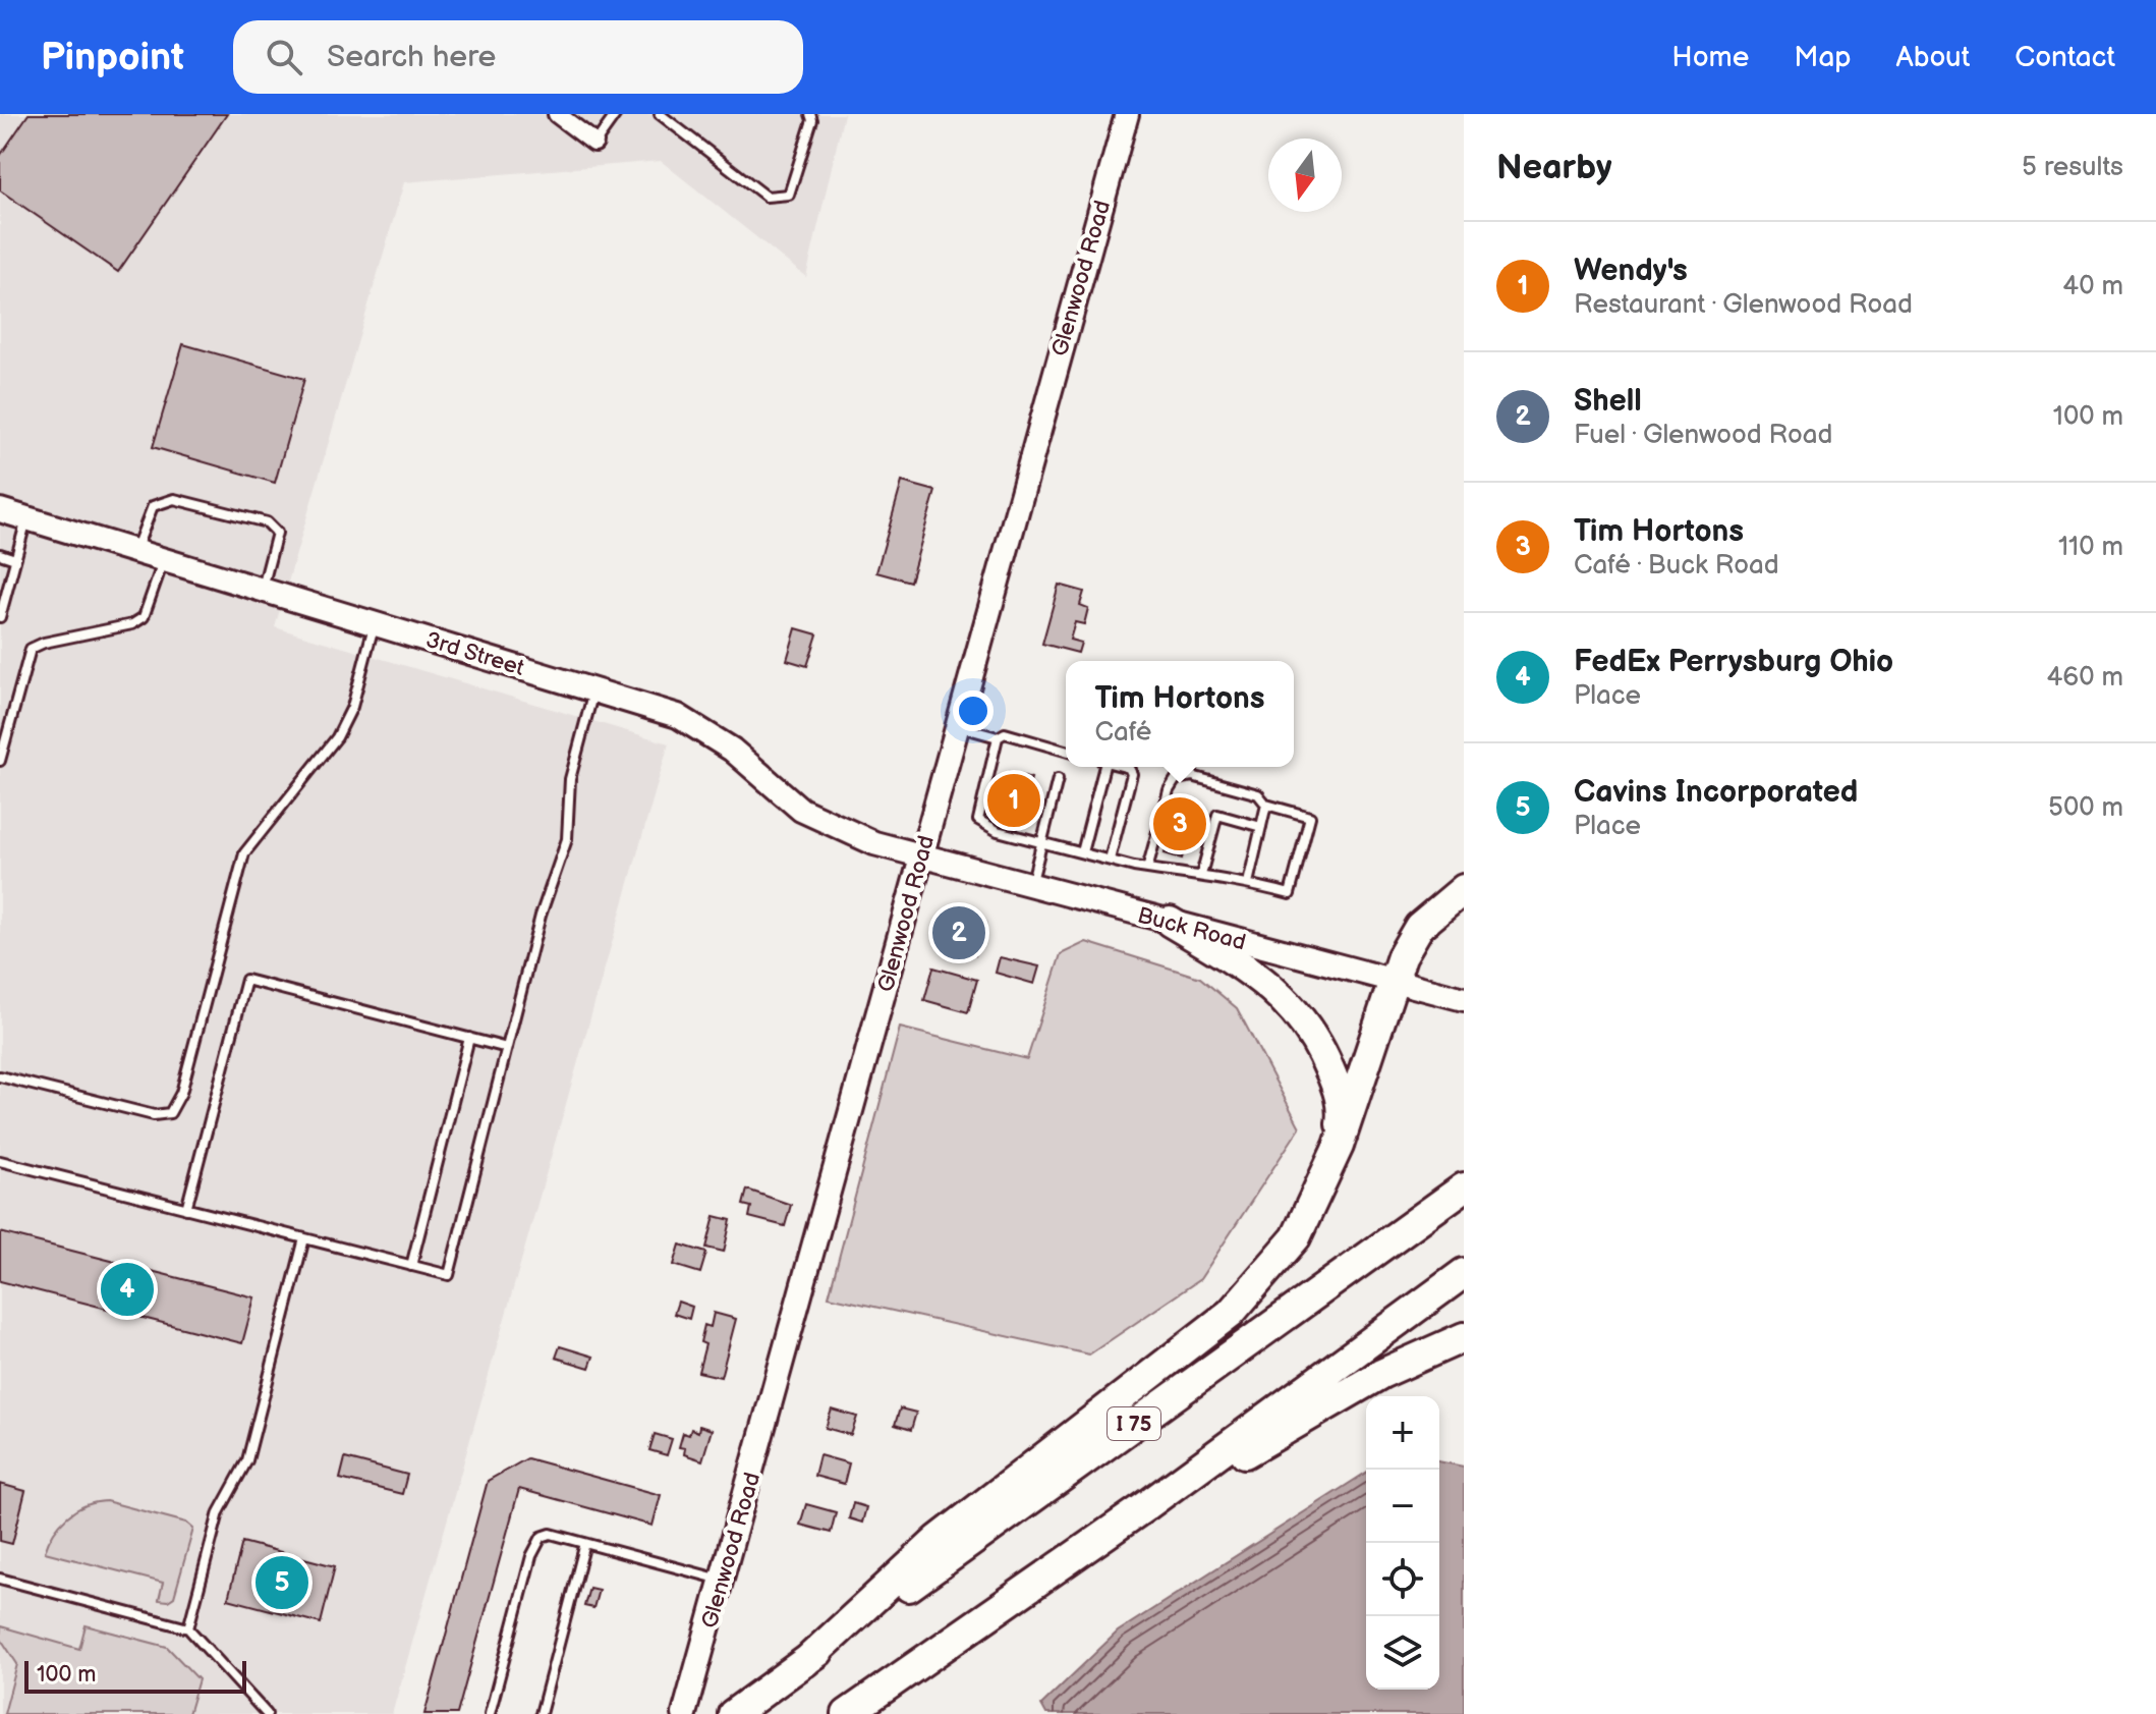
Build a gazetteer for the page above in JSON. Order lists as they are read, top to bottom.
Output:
{
  "streets": {
    "highway": ["I 75"],
    "street": ["Glenwood Road", "3rd Street", "Buck Road"]
  },
  "crossings": [
    ["Glenwood Road", "3rd Street"],
    ["Glenwood Road", "Buck Road"],
    ["3rd Street", "Buck Road"]
  ],
  "scale_bar": "100 m",
  "north": "bottom",
  "page": {
    "header": "Pinpoint",
    "search": "Search here",
    "nav": [
      "Home",
      "Map",
      "About",
      "Contact"
    ],
    "heading": ["Nearby", "5 results"],
    "list": [
      {
        "mark": "1",
        "name": "Wendy's",
        "note": "Restaurant · Glenwood Road",
        "value": "40 m"
      },
      {
        "mark": "2",
        "name": "Shell",
        "note": "Fuel · Glenwood Road",
        "value": "100 m"
      },
      {
        "mark": "3",
        "name": "Tim Hortons",
        "note": "Café · Buck Road",
        "value": "110 m"
      },
      {
        "mark": "4",
        "name": "FedEx Perrysburg Ohio",
        "note": "Place",
        "value": "460 m"
      },
      {
        "mark": "5",
        "name": "Cavins Incorporated",
        "note": "Place",
        "value": "500 m"
      }
    ],
    "popup": ["Tim Hortons", "Café"],
    "pins": [
      "1",
      "3",
      "2",
      "4",
      "5"
    ],
    "map_buttons": ["+", "−"],
    "scale": "100 m"
  }
}
